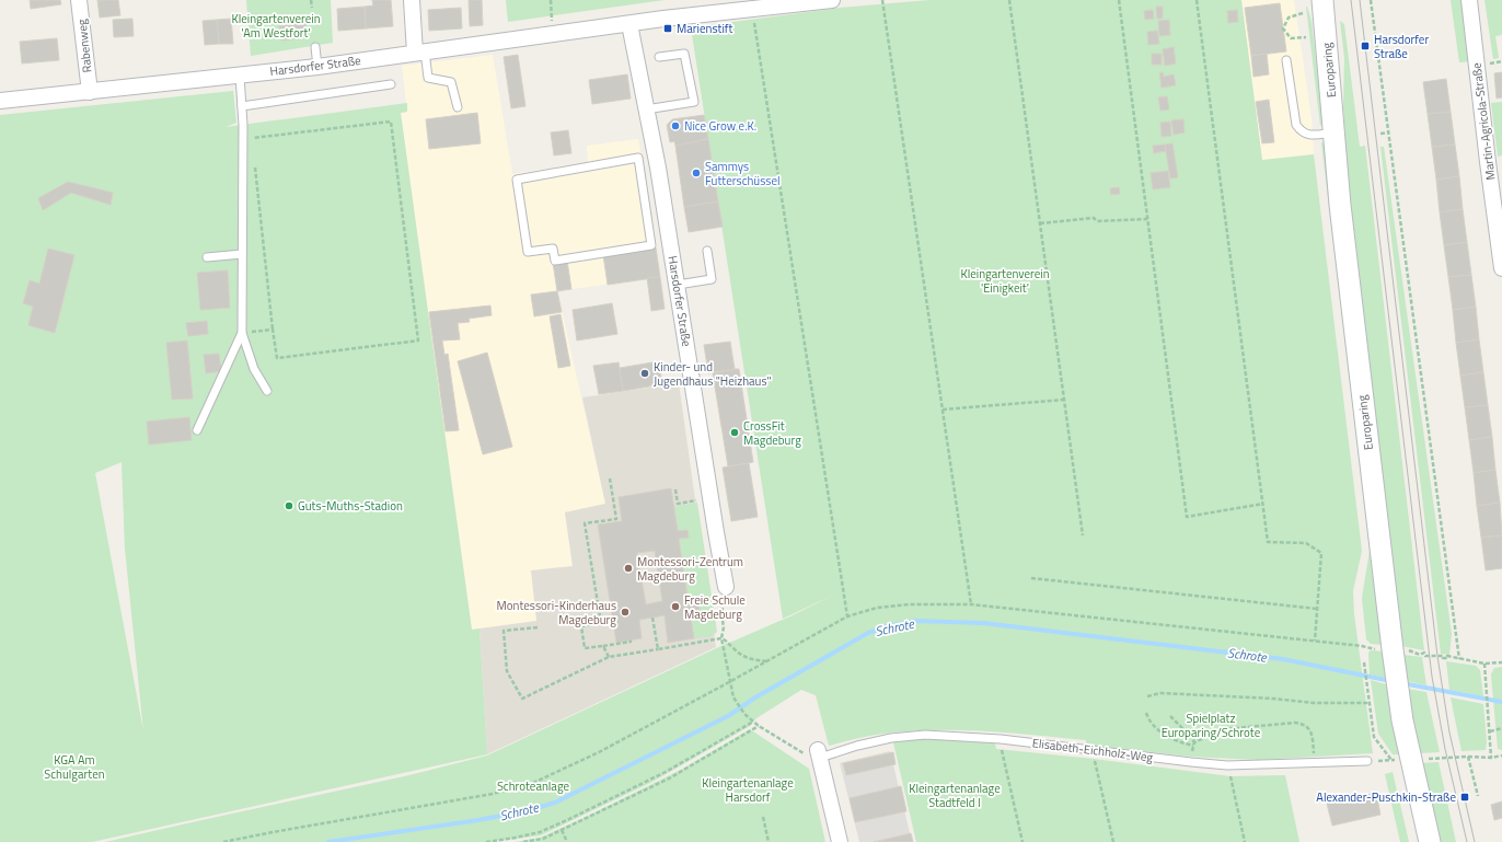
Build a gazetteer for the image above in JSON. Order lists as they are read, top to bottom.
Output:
{
  "streets": {
    "main road": ["Europaring"],
    "street": ["Rabenweg", "Harsdorfer Straße", "Martin-Agricola-Straße"],
    "lane": ["Elisabeth-Eichholz-Weg"]
  },
  "crossings": [
    ["Rabenweg", "Harsdorfer Straße"]
  ],
  "water": ["Schrote"],
  "parks": [
    "Kleingartenverein 'Am Westfort'",
    "Kleingartenverein 'Einigkeit'",
    "Spielplatz Europaring/Schrote",
    "KGA Am Schulgarten",
    "Kleingartenanlage Harsdorf",
    "Schroteanlage",
    "Kleingartenanlage Stadtfeld I"
  ],
  "places": {
    "transit": ["Marienstift", "Harsdorfer Straße", "Alexander-Puschkin-Straße"],
    "other": [
      "Nice Grow e.K.",
      "Sammys Futterschüssel",
      "Kinder- und Jugendhaus \"Heizhaus\"",
      "CrossFit Magdeburg",
      "Guts-Muths-Stadion",
      "Montessori-Zentrum Magdeburg",
      "Freie Schule Magdeburg",
      "Montessori-Kinderhaus Magdeburg"
    ]
  }
}
